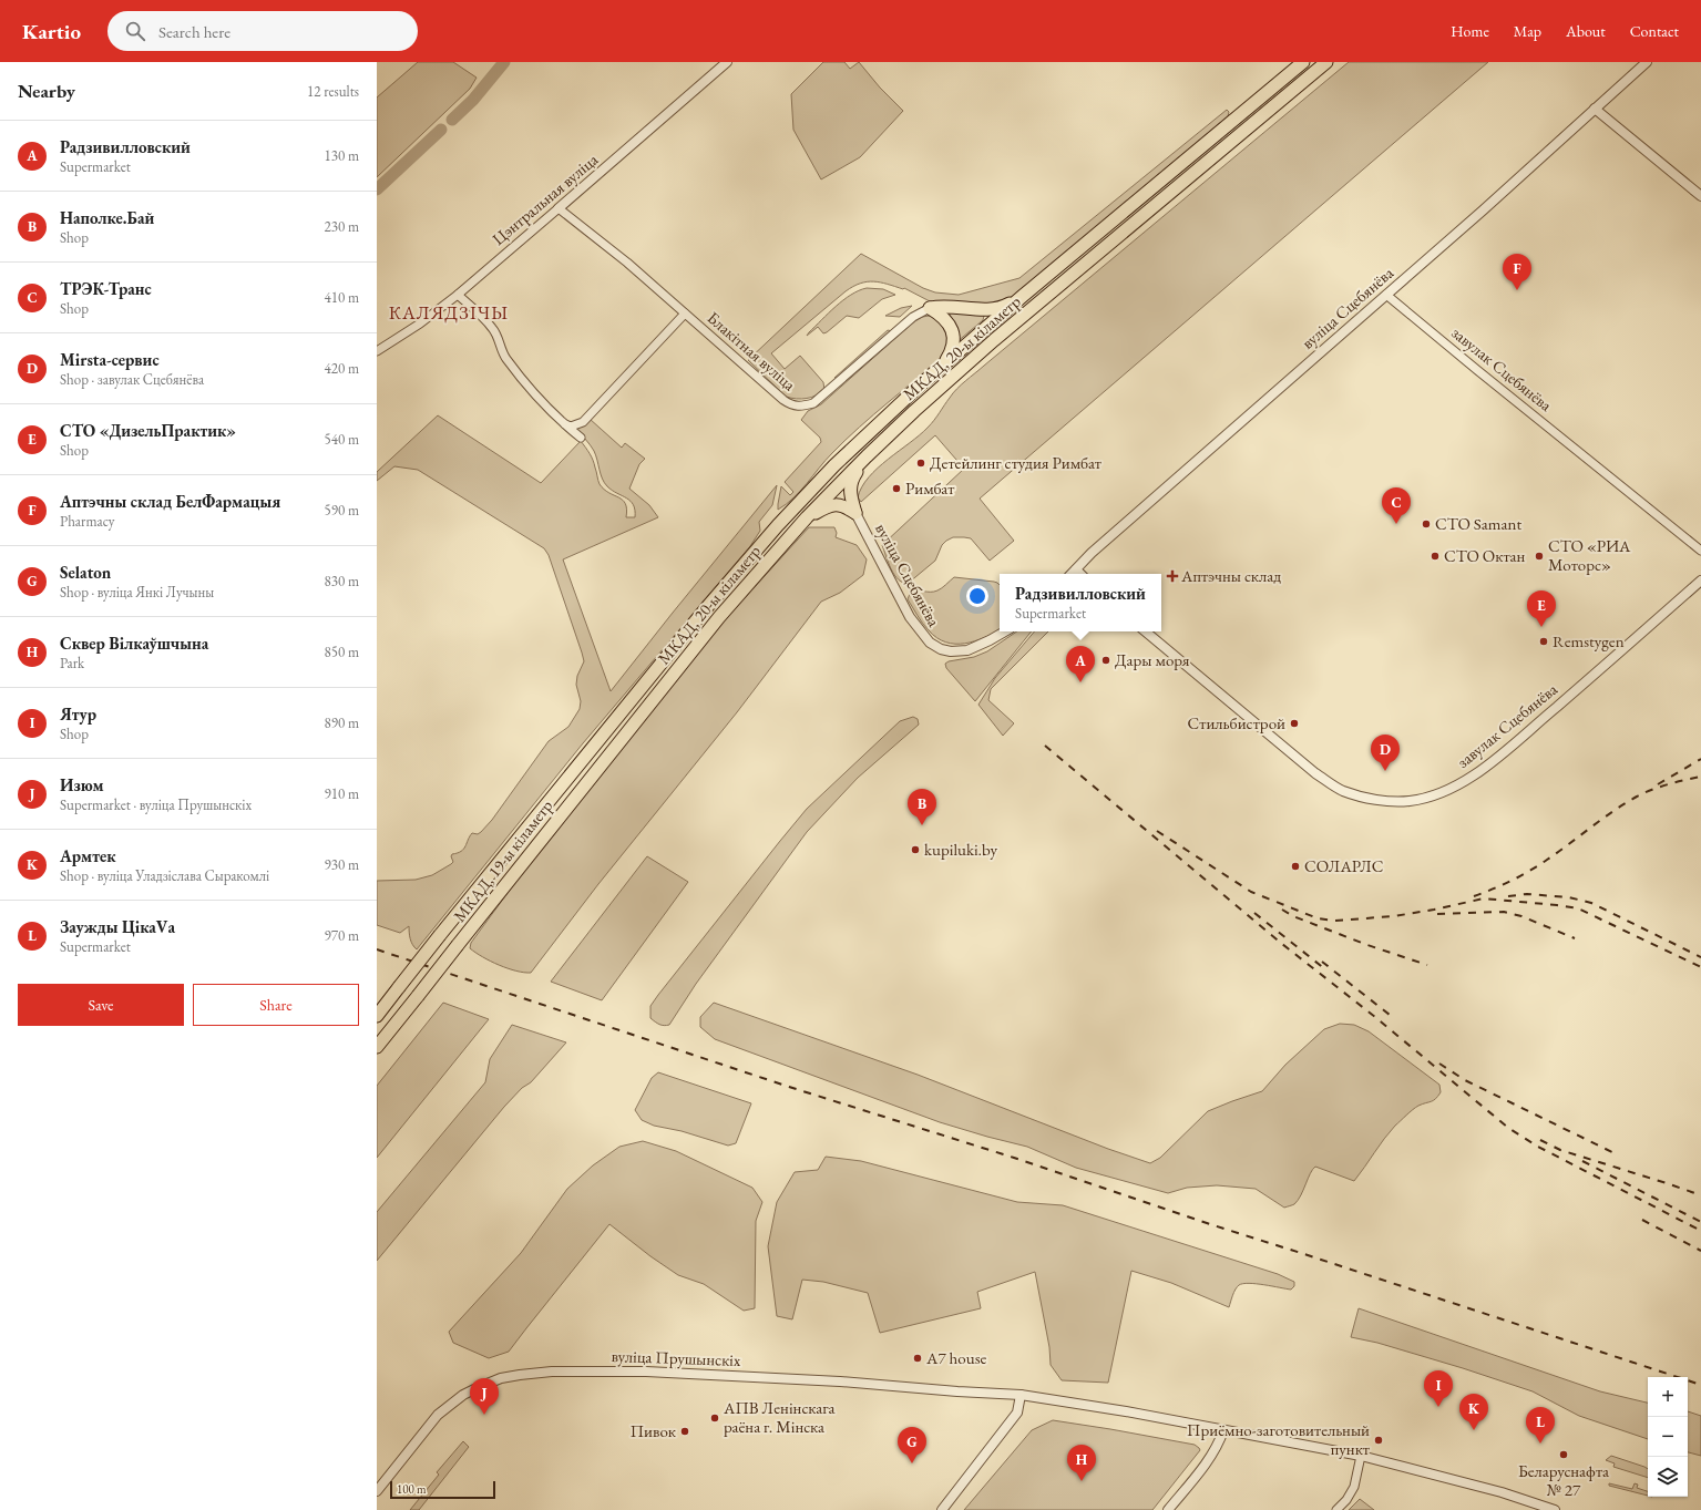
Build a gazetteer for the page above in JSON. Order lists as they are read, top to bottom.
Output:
{
  "streets": {
    "highway": ["МКАД, 20-ы кіламетр", "МКАД, 19-ы кіламетр"],
    "street": [
      "Цэнтральная вуліца",
      "вуліца Сцебянёва",
      "Блакітная вуліца",
      "завулак Сцебянёва",
      "вуліца Прушынскіх"
    ]
  },
  "crossings": [
    ["Цэнтральная вуліца", "Блакітная вуліца"],
    ["вуліца Сцебянёва", "завулак Сцебянёва"],
    ["МКАД, 20-ы кіламетр", "МКАД, 19-ы кіламетр"]
  ],
  "districts": ["КАЛЯДЗІЧЫ"],
  "places": {
    "other": [
      "Детейлинг студия Римбат",
      "Римбат",
      "СТО Samant",
      "СТО Октан",
      "СТО «РИА Моторс»",
      "Remstygen",
      "Дары моря",
      "Стильбистрой",
      "kupiluki.by",
      "СОЛАРЛС",
      "A7 house",
      "АПВ Ленінскага раёна г. Мінска",
      "Пивок",
      "Приёмно-заготовительный пункт",
      "Беларуснафта № 27"
    ],
    "health": ["Аптэчны склад"]
  },
  "scale_bar": "100 m",
  "page": {
    "header": "Kartio",
    "search": "Search here",
    "nav": [
      "Home",
      "Map",
      "About",
      "Contact"
    ],
    "heading": ["Nearby", "12 results"],
    "list": [
      {
        "mark": "A",
        "name": "Радзивилловский",
        "note": "Supermarket",
        "value": "130 m"
      },
      {
        "mark": "B",
        "name": "Наполке.Бай",
        "note": "Shop",
        "value": "230 m"
      },
      {
        "mark": "C",
        "name": "ТРЭК-Транс",
        "note": "Shop",
        "value": "410 m"
      },
      {
        "mark": "D",
        "name": "Mirsta-сервис",
        "note": "Shop · завулак Сцебянёва",
        "value": "420 m"
      },
      {
        "mark": "E",
        "name": "СТО «ДизельПрактик»",
        "note": "Shop",
        "value": "540 m"
      },
      {
        "mark": "F",
        "name": "Аптэчны склад БелФармацыя",
        "note": "Pharmacy",
        "value": "590 m"
      },
      {
        "mark": "G",
        "name": "Selaton",
        "note": "Shop · вуліца Янкі Лучыны",
        "value": "830 m"
      },
      {
        "mark": "H",
        "name": "Сквер Вілкаўшчына",
        "note": "Park",
        "value": "850 m"
      },
      {
        "mark": "I",
        "name": "Ятур",
        "note": "Shop",
        "value": "890 m"
      },
      {
        "mark": "J",
        "name": "Изюм",
        "note": "Supermarket · вуліца Прушынскіх",
        "value": "910 m"
      },
      {
        "mark": "K",
        "name": "Армтек",
        "note": "Shop · вуліца Уладзіслава Сыракомлі",
        "value": "930 m"
      },
      {
        "mark": "L",
        "name": "Заужды ЦікаVа",
        "note": "Supermarket",
        "value": "970 m"
      }
    ],
    "pins": [
      "F",
      "C",
      "E",
      "A",
      "D",
      "B",
      "I",
      "J",
      "K",
      "L",
      "G",
      "H"
    ],
    "popup": ["Радзивилловский", "Supermarket"],
    "buttons": ["Save", "Share"],
    "map_buttons": ["+", "−"],
    "scale": "100 m"
  }
}
